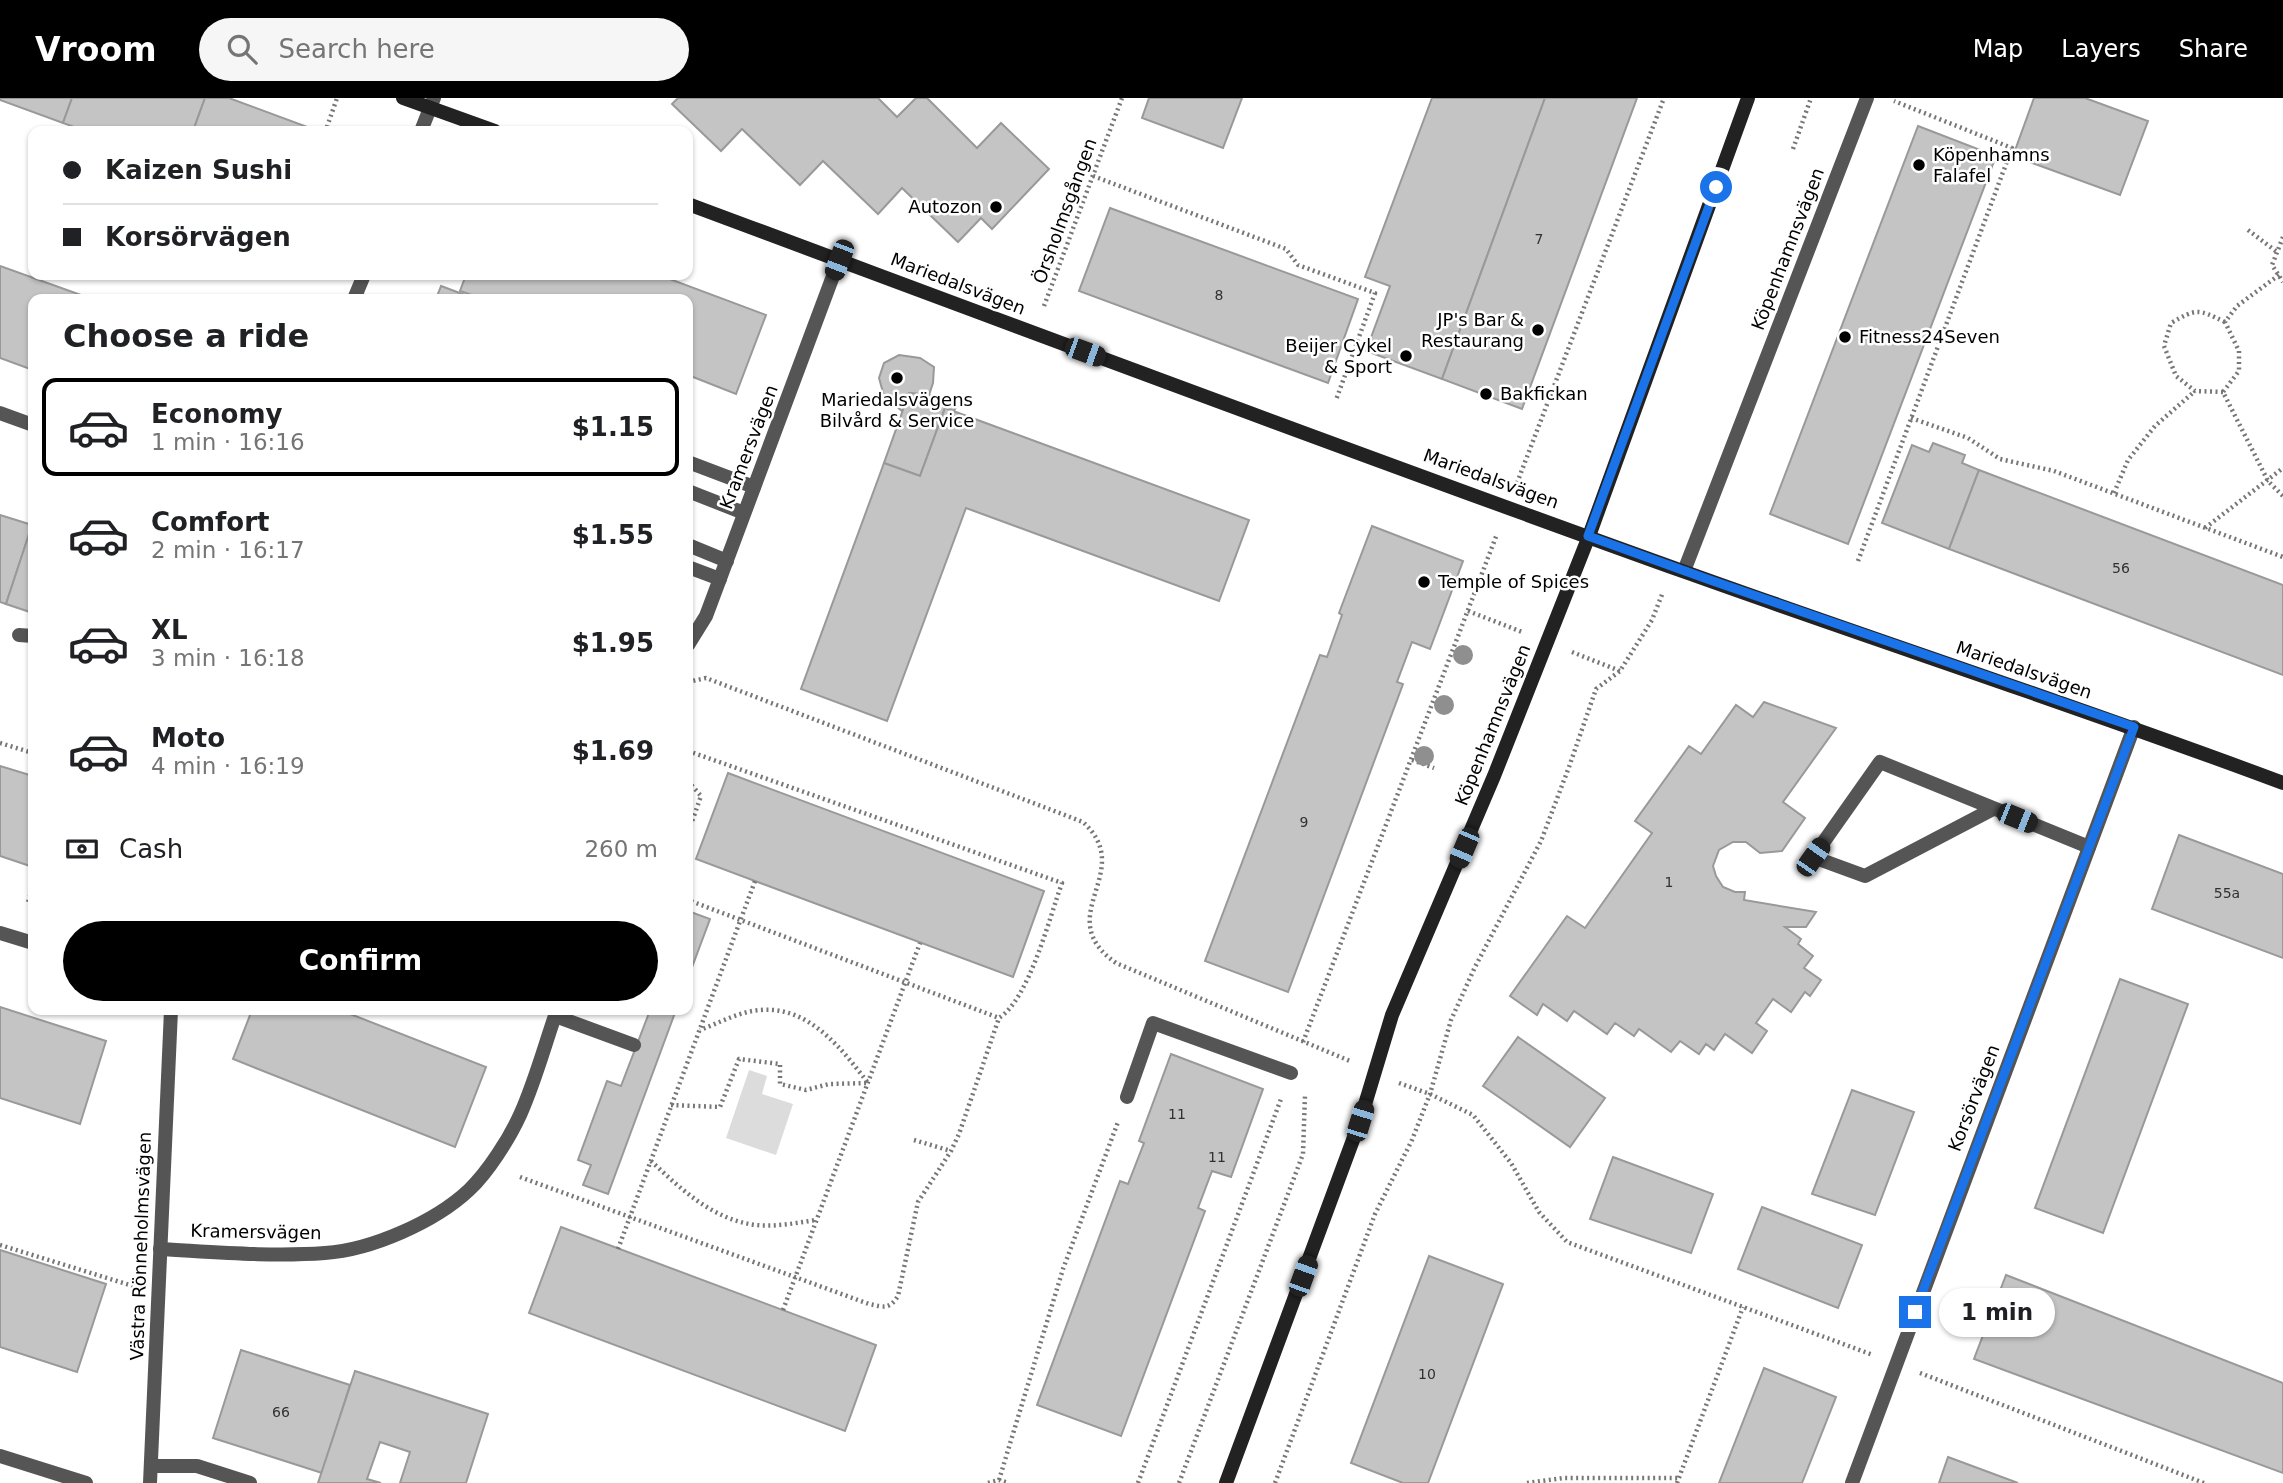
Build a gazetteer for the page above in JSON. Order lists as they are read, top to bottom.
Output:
{
  "streets": {
    "main road": ["Köpenhamnsvägen", "Mariedalsvägen"],
    "street": ["Kramersvägen", "Korsörvägen", "Västra Rönneholmsvägen"],
    "path": ["Örsholmsgången"]
  },
  "crossings": [
    ["Örsholmsgången", "Mariedalsvägen"],
    ["Köpenhamnsvägen", "Mariedalsvägen"],
    ["Mariedalsvägen", "Kramersvägen"],
    ["Mariedalsvägen", "Korsörvägen"],
    ["Kramersvägen", "Västra Rönneholmsvägen"]
  ],
  "places": [
    "Köpenhamns Falafel",
    "Autozon",
    "JP's Bar & Restaurang",
    "Fitness24Seven",
    "Beijer Cykel & Sport",
    "Mariedalsvägens Bilvård & Service",
    "Bakfickan",
    "Temple of Spices"
  ],
  "house_numbers": [
    "7",
    "8",
    "56",
    "9",
    "1",
    "55a",
    "11",
    "11",
    "10",
    "66"
  ],
  "page": {
    "header": "Vroom",
    "search": "Search here",
    "nav": ["Map", "Layers", "Share"],
    "banner": ["Kaizen Sushi", "Korsörvägen"],
    "heading": "Choose a ride",
    "list": [
      {
        "name": "Economy",
        "note": "1 min · 16:16",
        "value": "$1.15"
      },
      {
        "name": "Comfort",
        "note": "2 min · 16:17",
        "value": "$1.55"
      },
      {
        "name": "XL",
        "note": "3 min · 16:18",
        "value": "$1.95"
      },
      {
        "name": "Moto",
        "note": "4 min · 16:19",
        "value": "$1.69"
      }
    ],
    "pay": ["Cash", "260 m"],
    "buttons": "Confirm",
    "bubble": "1 min"
  }
}
